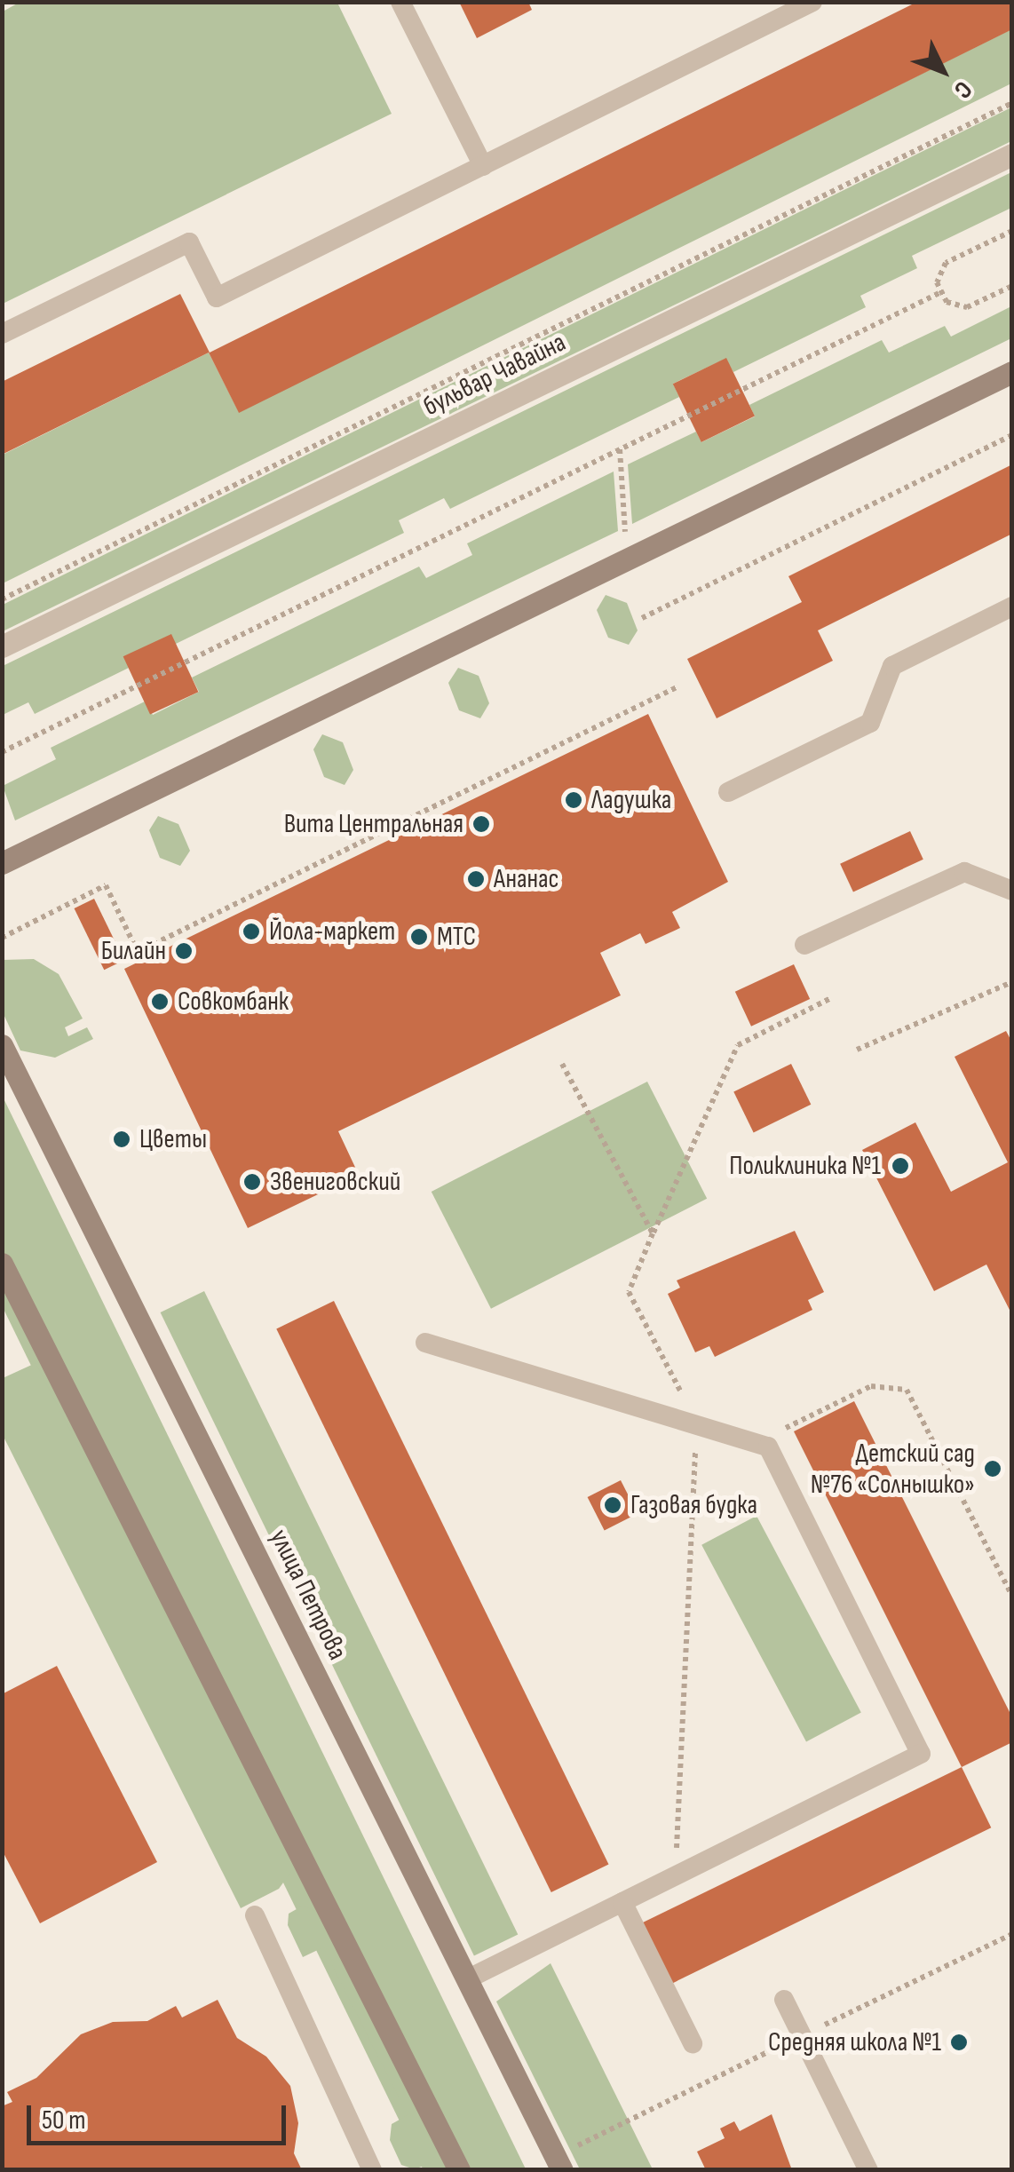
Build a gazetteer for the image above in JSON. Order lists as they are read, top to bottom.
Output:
{
  "streets": {
    "main road": ["улица Петрова"],
    "street": ["бульвар Чавайна"]
  },
  "places": [
    "Ладушка",
    "Вита Центральная",
    "Ананас",
    "Йола-маркет",
    "МТС",
    "Билайн",
    "Совкомбанк",
    "Цветы",
    "Поликлиника №1",
    "Звениговский",
    "Детский сад №76 «Солнышко»",
    "Газовая будка",
    "Средняя школа №1"
  ],
  "scale_bar": "50 m",
  "north": "bottom right"
}
